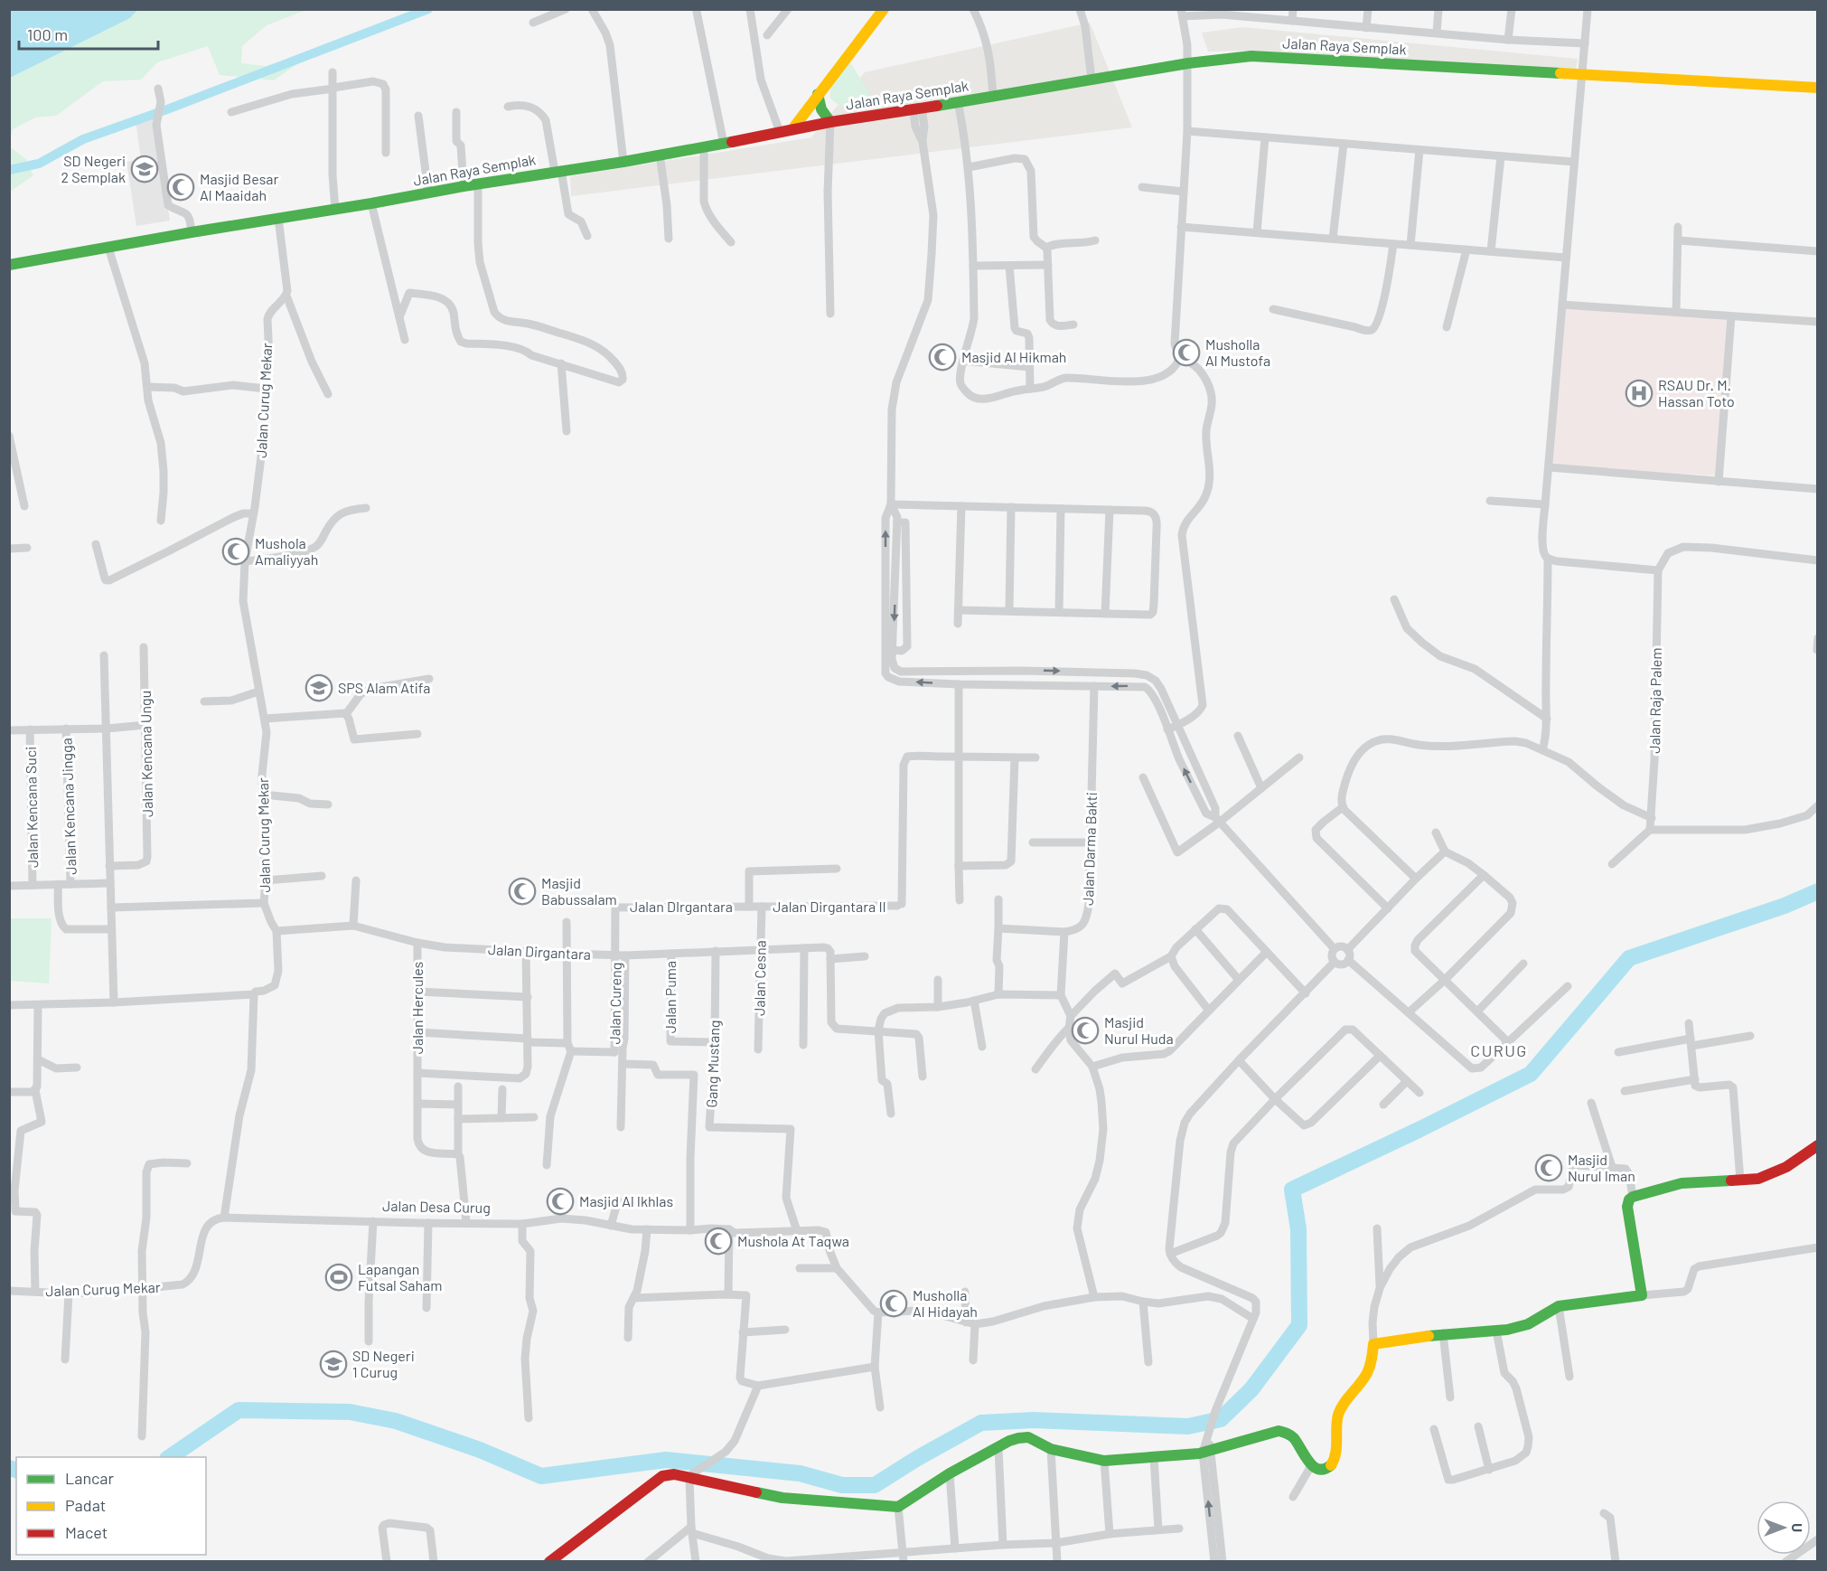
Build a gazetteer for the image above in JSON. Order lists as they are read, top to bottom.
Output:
{
  "streets": {
    "main road": ["Jalan Raya Semplak"],
    "street": [
      "Jalan Curug Mekar",
      "Jalan Raja Palem",
      "Jalan Kencana Ungu",
      "Jalan Kencana Jingga",
      "Jalan Kencana Suci",
      "Jalan Darma Bakti",
      "Jalan DIrgantara",
      "Jalan Dirgantara II",
      "Jalan Dirgantara",
      "Jalan Cesna",
      "Jalan Puma",
      "Jalan Cureng",
      "Jalan Hercules",
      "Gang Mustang",
      "Jalan Desa Curug"
    ]
  },
  "crossings": [
    ["Jalan Curug Mekar", "Jalan Dirgantara"],
    ["Jalan Curug Mekar", "Jalan Desa Curug"],
    ["Jalan DIrgantara", "Jalan Dirgantara II"],
    ["Jalan DIrgantara", "Jalan Dirgantara"],
    ["Jalan DIrgantara", "Jalan Cesna"],
    ["Jalan DIrgantara", "Jalan Cureng"],
    ["Jalan Dirgantara II", "Jalan Cesna"],
    ["Jalan Dirgantara", "Jalan Cesna"],
    ["Jalan Dirgantara", "Jalan Puma"],
    ["Jalan Dirgantara", "Jalan Cureng"],
    ["Jalan Dirgantara", "Jalan Hercules"],
    ["Jalan Dirgantara", "Gang Mustang"],
    ["Jalan Puma", "Gang Mustang"],
    ["Gang Mustang", "Jalan Desa Curug"]
  ],
  "districts": ["CURUG"],
  "places": {
    "school or university": ["SD Negeri 2 Semplak", "SPS Alam Atifa", "SD Negeri 1 Curug"],
    "mosque": [
      "Masjid Besar Al Maaidah",
      "Musholla Al Mustofa",
      "Masjid Al Hikmah",
      "Mushola Amaliyyah",
      "Masjid Babussalam",
      "Masjid Nurul Huda",
      "Masjid Nurul Iman",
      "Masjid Al Ikhlas",
      "Mushola At Taqwa",
      "Musholla Al Hidayah"
    ],
    "hospital": ["RSAU Dr. M. Hassan Toto"],
    "sports": ["Lapangan Futsal Saham"]
  },
  "legend": ["Lancar", "Padat", "Macet"],
  "scale_bar": "100 m",
  "north": "right"
}
